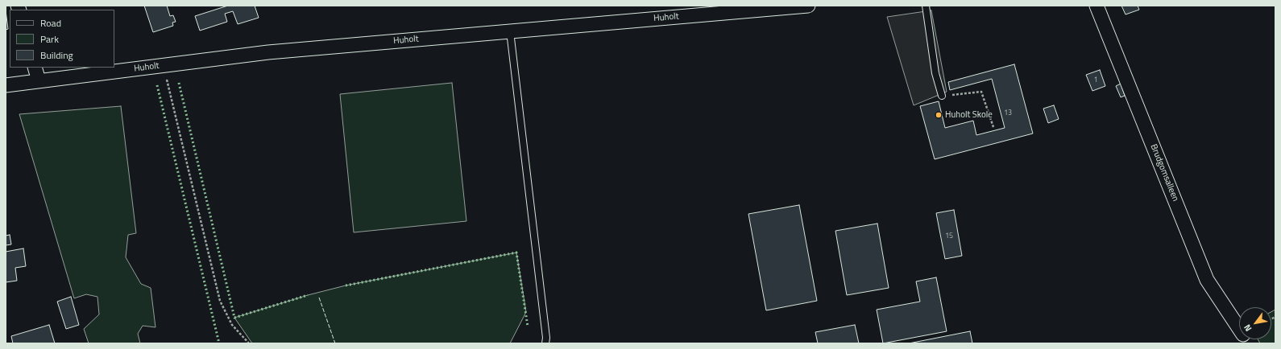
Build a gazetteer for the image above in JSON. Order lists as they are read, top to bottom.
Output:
{
  "streets": {
    "street": ["Huholt", "Brudgomsalleen"]
  },
  "places": ["Huholt Skole"],
  "house_numbers": ["1", "13", "15"],
  "legend": ["Road", "Park", "Building"],
  "north": "bottom left"
}
